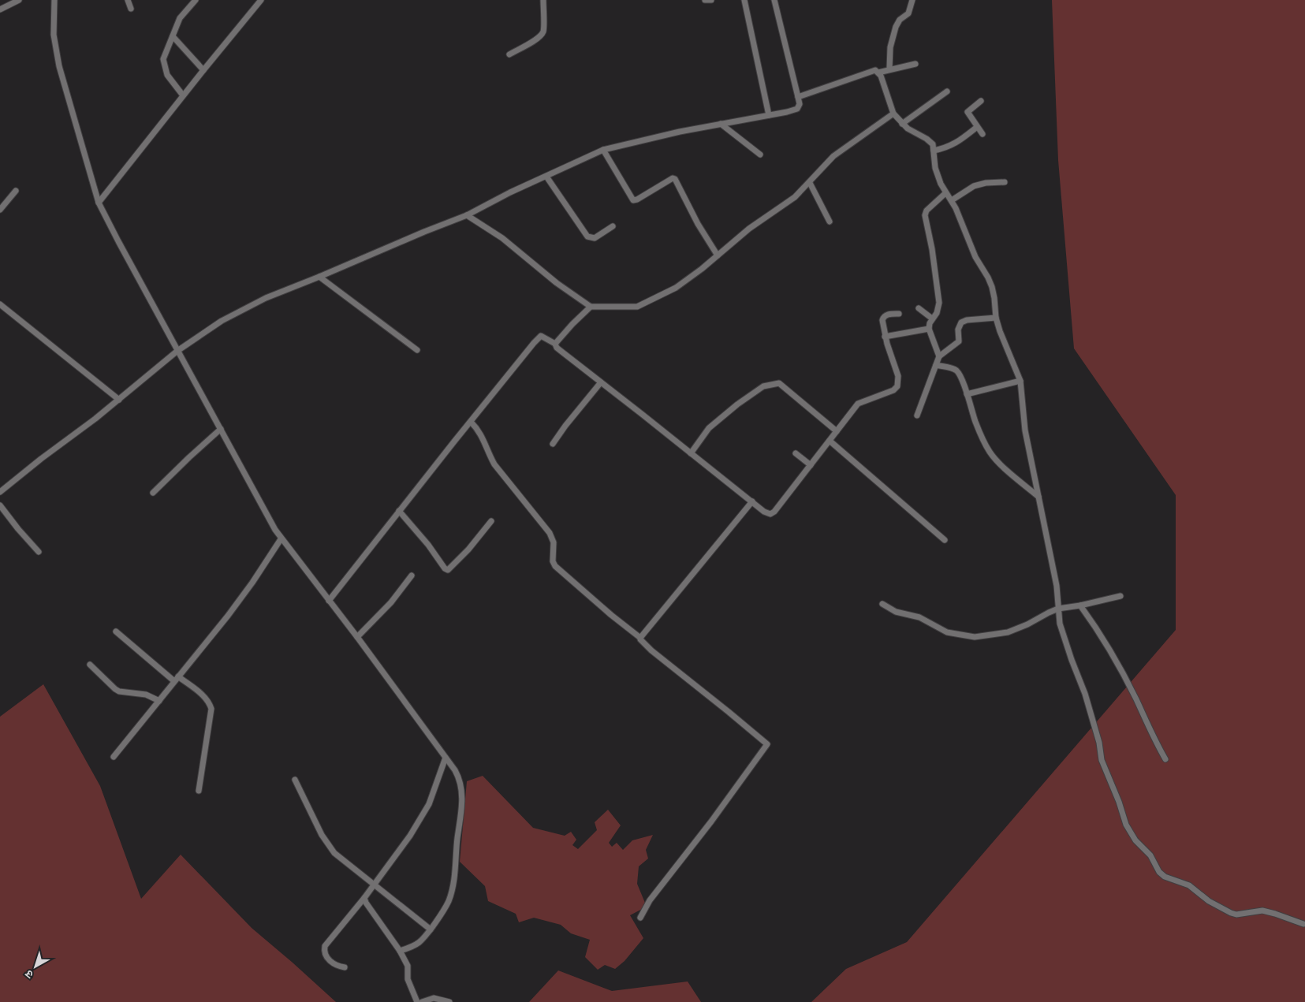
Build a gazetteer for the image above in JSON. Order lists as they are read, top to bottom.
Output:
{
  "north": "bottom left"
}
